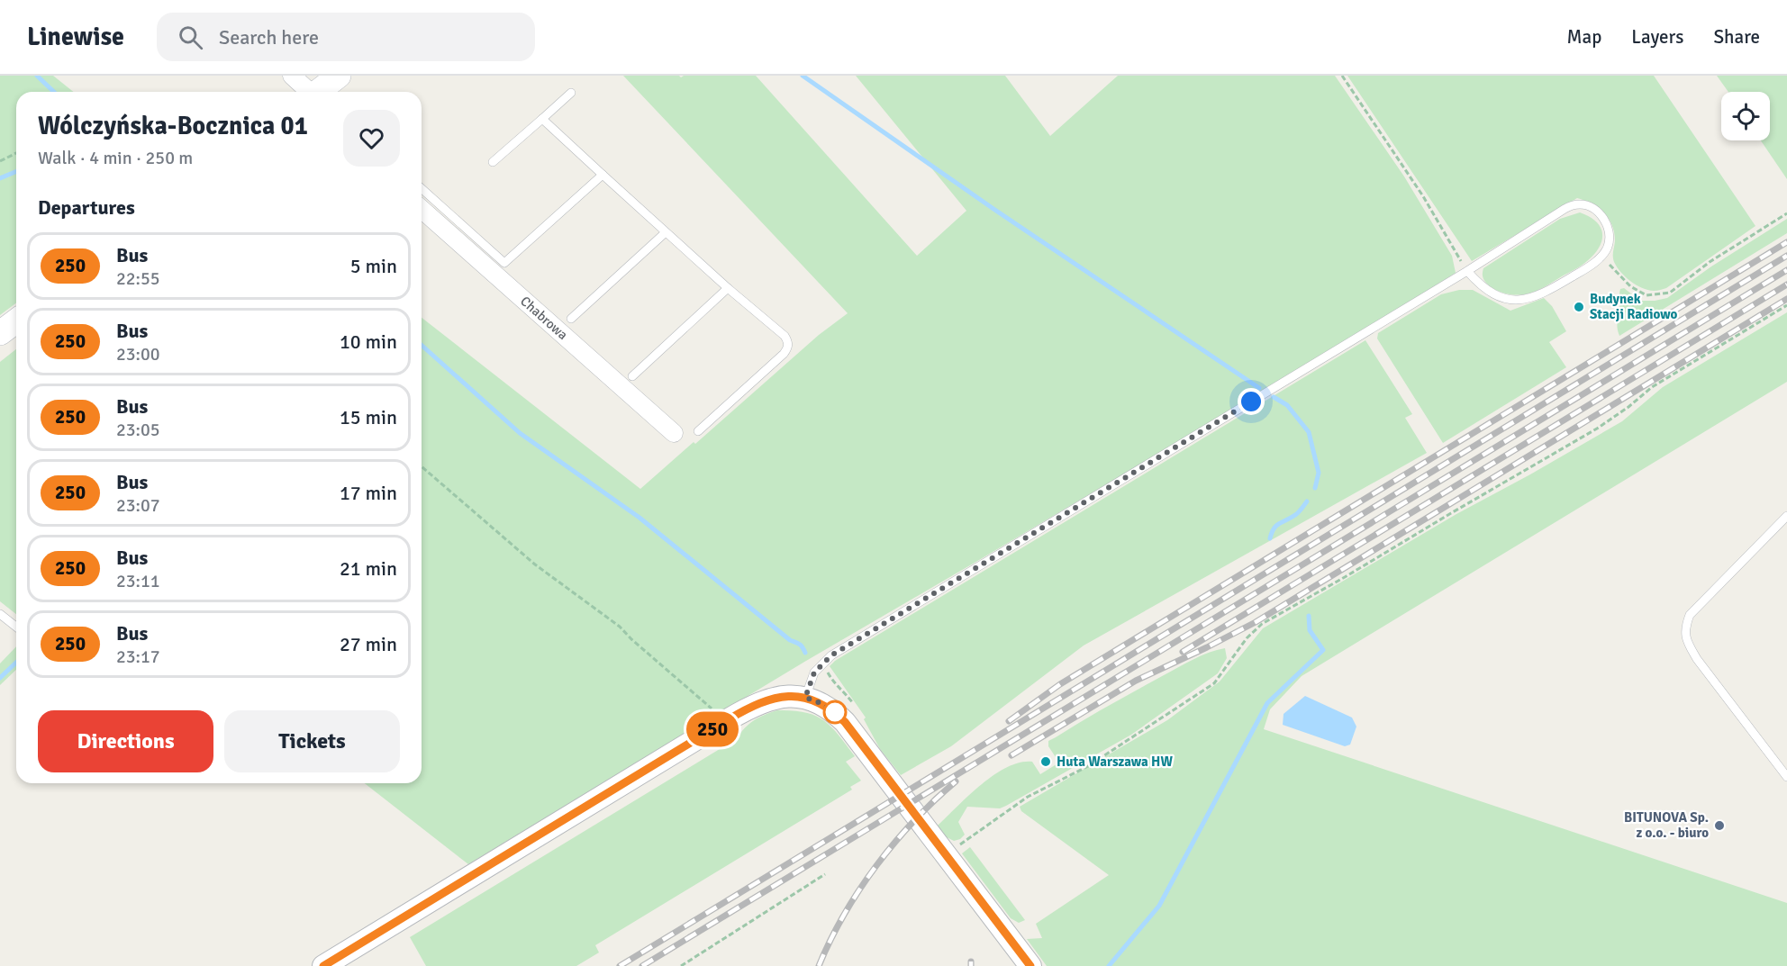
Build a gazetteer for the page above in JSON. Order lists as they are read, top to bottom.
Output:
{
  "streets": {
    "street": ["Chabrowa"]
  },
  "places": ["Budynek Stacji Radiowo", "Huta Warszawa HW", "BITUNOVA Sp. z o.o. - biuro"],
  "lines": ["bus line 250"],
  "page": {
    "header": "Linewise",
    "search": "Search here",
    "nav": ["Map", "Layers", "Share"],
    "on_map": "250",
    "heading": [
      ["Wólczyńska-Bocznica 01", "Walk · 4 min · 250 m"],
      "Departures"
    ],
    "list": [
      {
        "mark": "250",
        "name": "Bus",
        "note": "22:55",
        "value": "5 min"
      },
      {
        "mark": "250",
        "name": "Bus",
        "note": "23:00",
        "value": "10 min"
      },
      {
        "mark": "250",
        "name": "Bus",
        "note": "23:05",
        "value": "15 min"
      },
      {
        "mark": "250",
        "name": "Bus",
        "note": "23:07",
        "value": "17 min"
      },
      {
        "mark": "250",
        "name": "Bus",
        "note": "23:11",
        "value": "21 min"
      },
      {
        "mark": "250",
        "name": "Bus",
        "note": "23:17",
        "value": "27 min"
      }
    ],
    "buttons": ["Directions", "Tickets"]
  }
}
